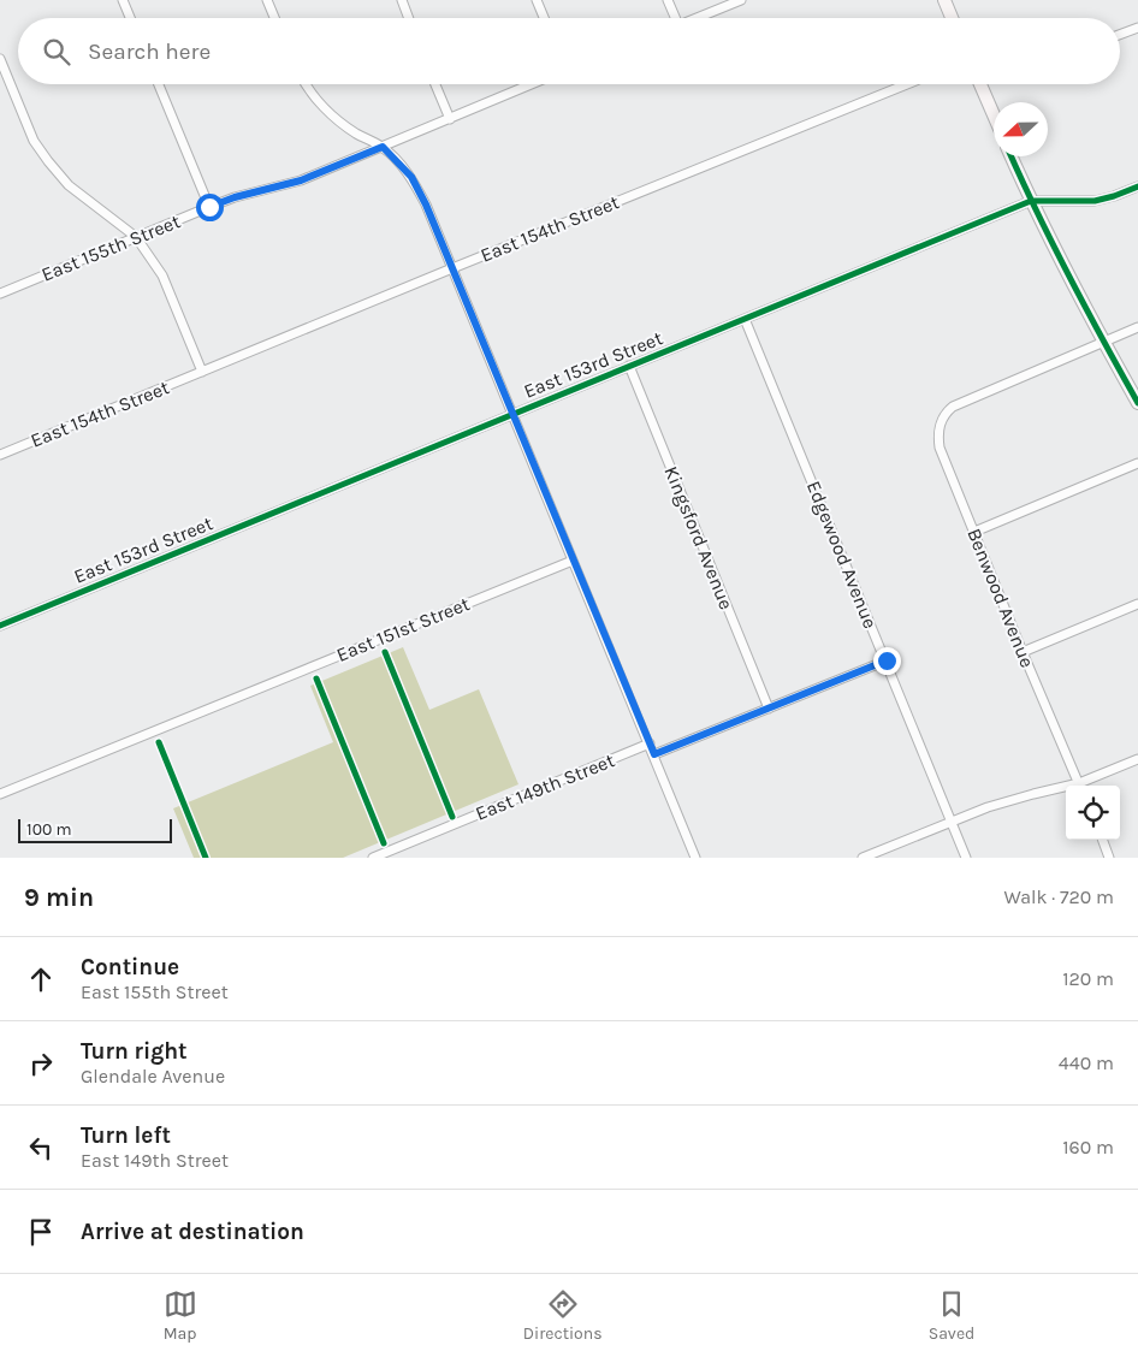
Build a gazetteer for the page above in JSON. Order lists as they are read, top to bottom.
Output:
{
  "streets": {
    "street": [
      "East 154th Street",
      "East 155th Street",
      "East 153rd Street",
      "Kingsford Avenue",
      "Edgewood Avenue",
      "Benwood Avenue",
      "East 151st Street",
      "East 149th Street"
    ]
  },
  "crossings": [
    ["East 153rd Street", "Kingsford Avenue"],
    ["East 153rd Street", "Edgewood Avenue"]
  ],
  "scale_bar": "100 m",
  "north": "left",
  "page": {
    "search": "Search here",
    "scale": "100 m",
    "heading": ["9 min", "Walk · 720 m"],
    "list": [
      ["Continue", "East 155th Street", "120 m"],
      ["Turn right", "Glendale Avenue", "440 m"],
      ["Turn left", "East 149th Street", "160 m"],
      "Arrive at destination"
    ],
    "nav": ["Map", "Directions", "Saved"]
  }
}
